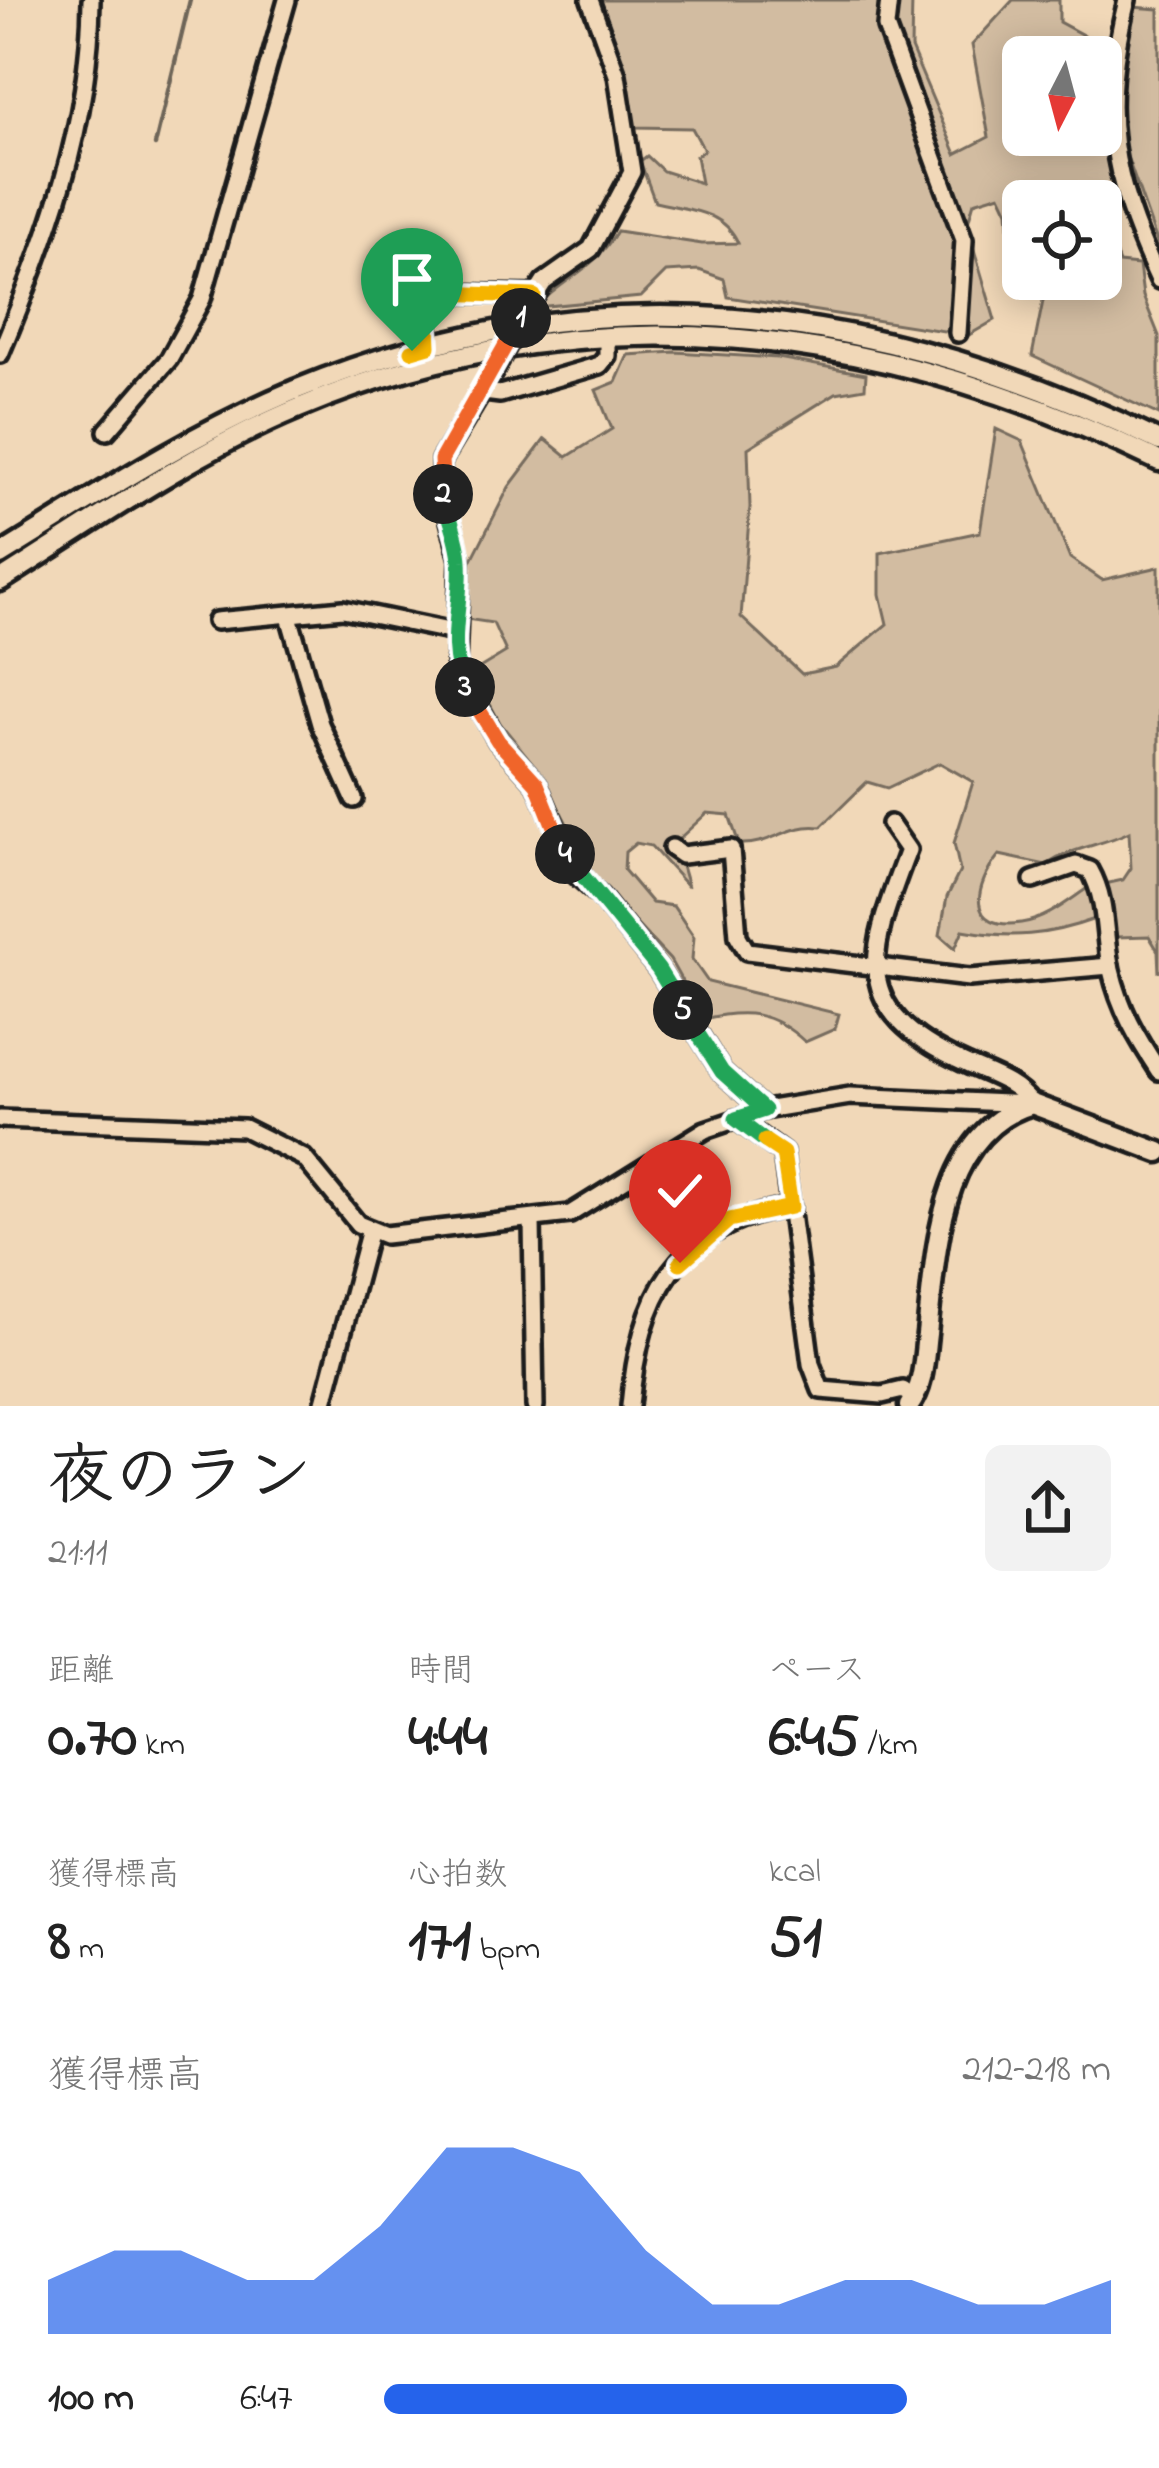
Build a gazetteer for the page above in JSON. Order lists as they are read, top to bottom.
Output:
{
  "north": "bottom",
  "page": {
    "pins": [
      "1",
      "2",
      "3",
      "4",
      "5"
    ],
    "heading": ["夜のラン", "21:11"],
    "stats": [
      ["距離", "0.70 km"],
      ["時間", "4:44"],
      ["ペース", "6:45 /km"],
      ["獲得標高", "8 m"],
      ["心拍数", "171 bpm"],
      ["kcal", "51"]
    ],
    "chart": ["獲得標高", "212–218 m"],
    "list": [
      {
        "name": "100 m",
        "note": "6:47"
      }
    ]
  }
}
